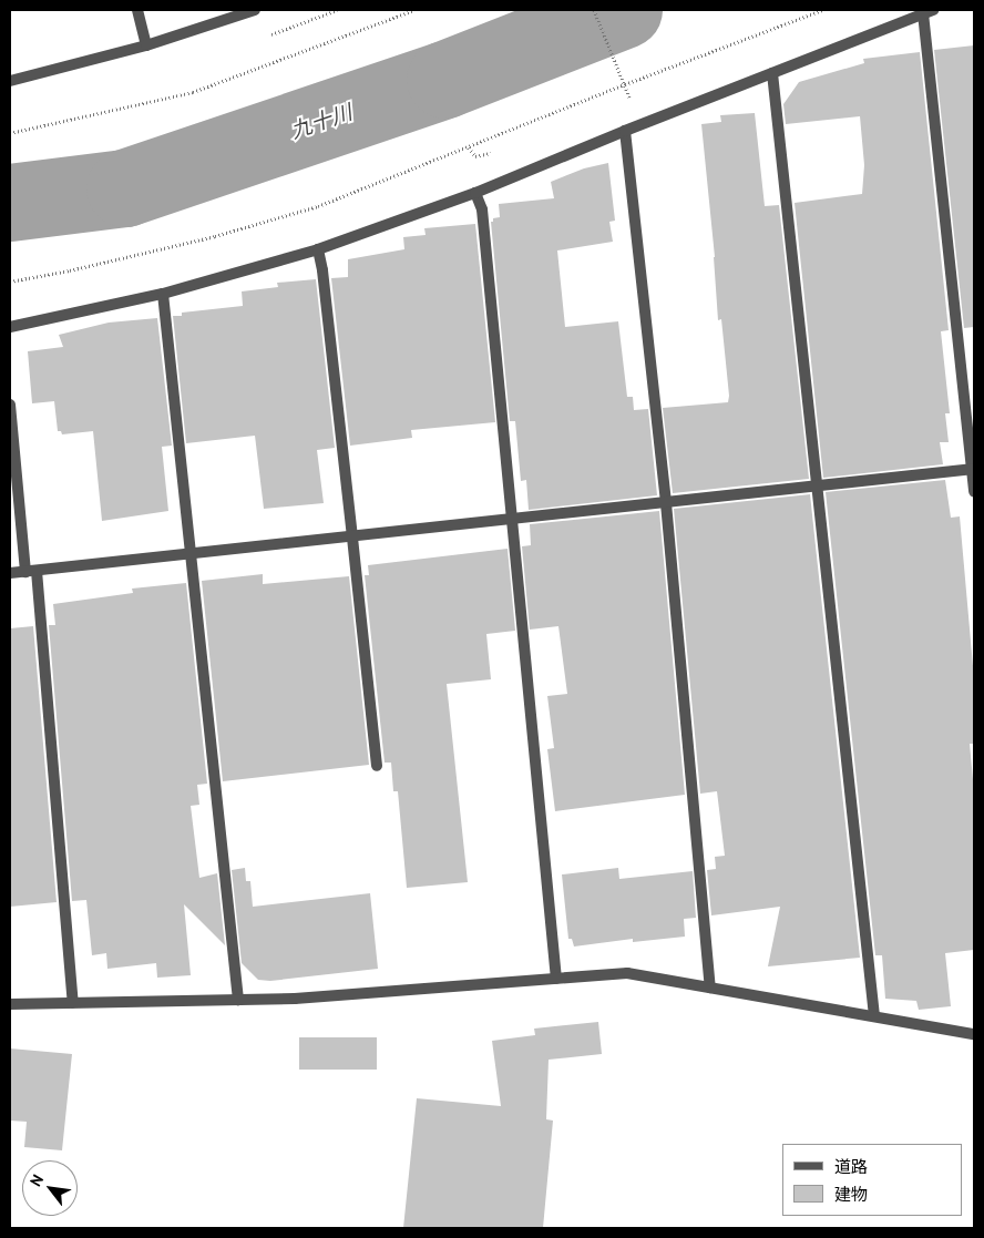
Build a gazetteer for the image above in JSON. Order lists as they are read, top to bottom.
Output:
{
  "water": ["九十川"],
  "legend": ["道路", "建物"],
  "north": "top left"
}
